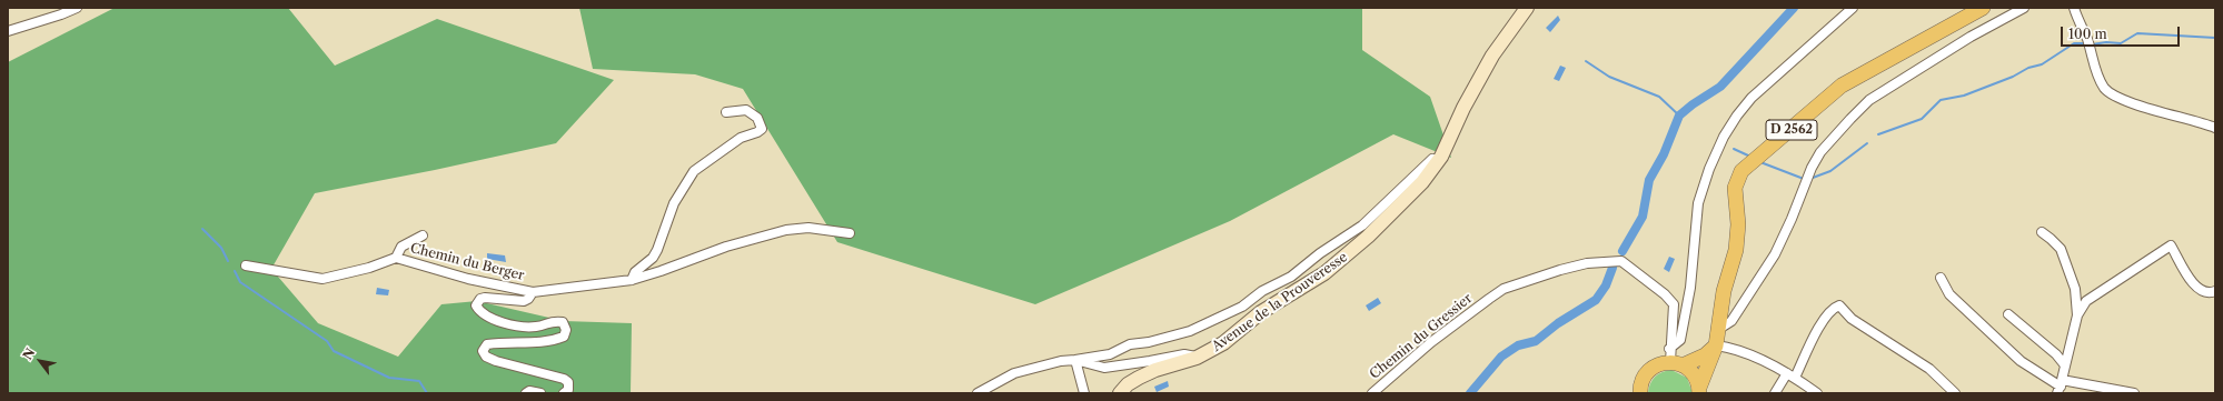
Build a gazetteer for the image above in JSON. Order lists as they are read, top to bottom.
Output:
{
  "streets": {
    "main road": ["D 2562", "Avenue de la Prouveresse"],
    "street": ["Chemin du Berger", "Chemin du Gressier"]
  },
  "scale_bar": "100 m",
  "north": "top left"
}
